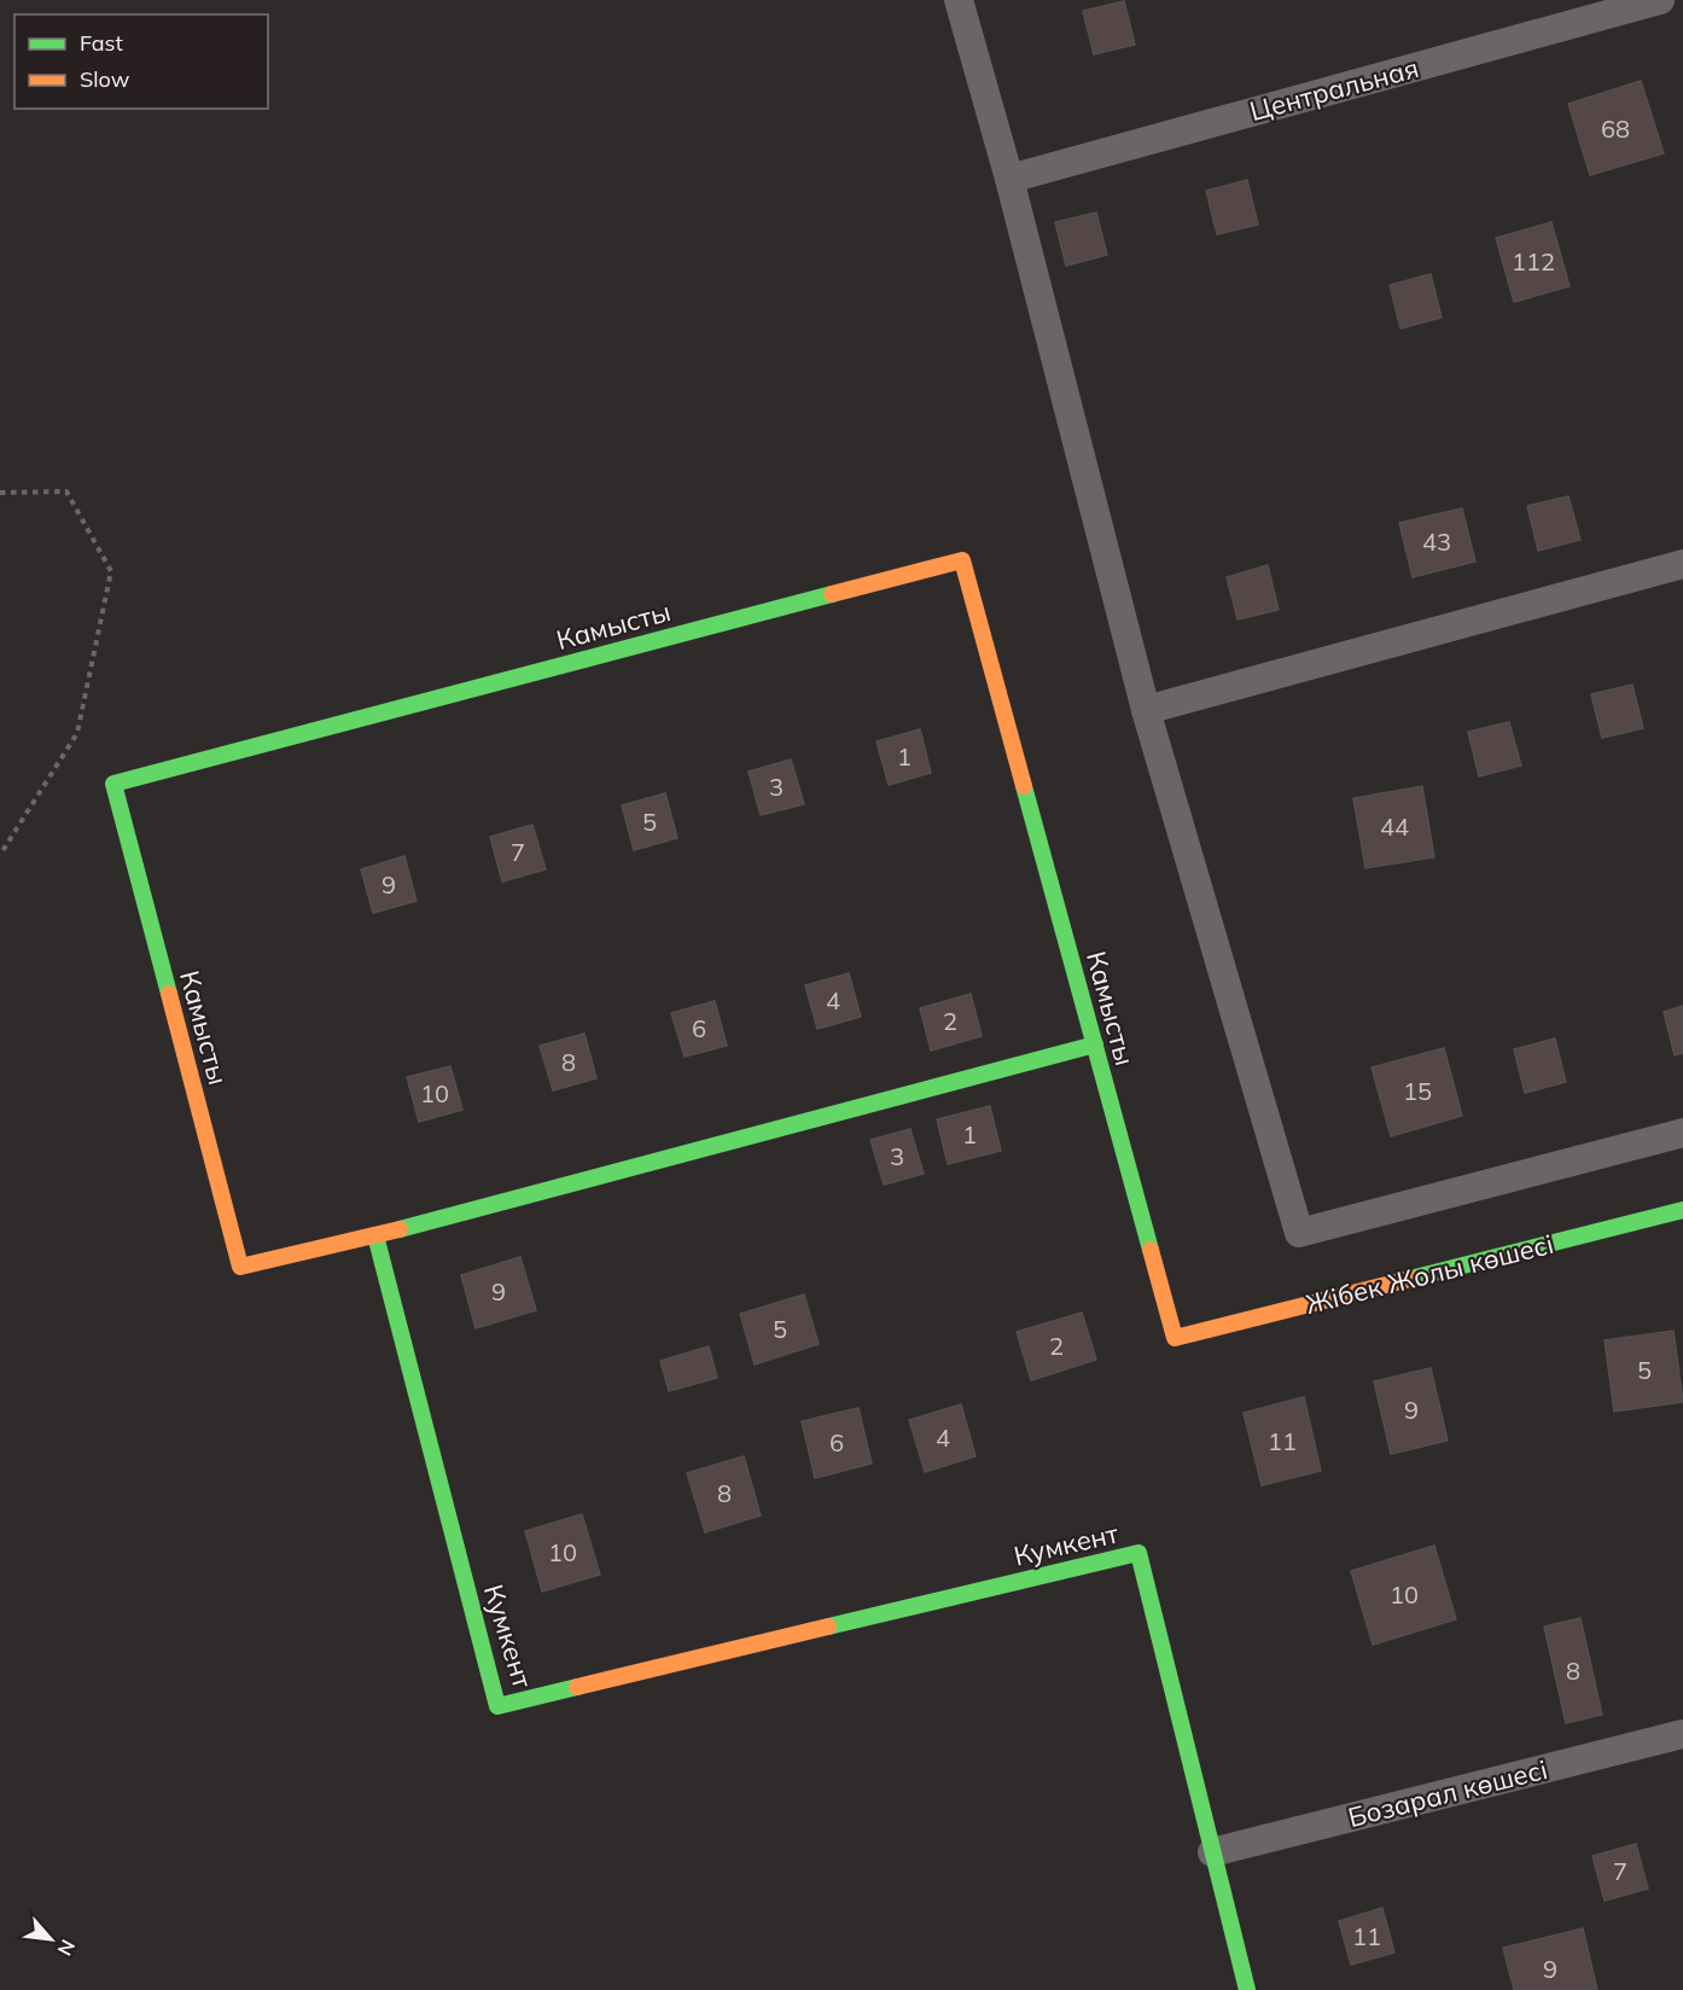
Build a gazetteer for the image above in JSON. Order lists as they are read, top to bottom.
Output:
{
  "streets": {
    "street": [
      "Центральная",
      "Камысты",
      "Жібек Жолы көшесі",
      "Кумкент",
      "Бозарал көшесі"
    ]
  },
  "crossings": [
    ["Камысты", "Жібек Жолы көшесі"],
    ["Камысты", "Кумкент"],
    ["Кумкент", "Бозарал көшесі"]
  ],
  "house_numbers": [
    "68",
    "112",
    "43",
    "1",
    "3",
    "5",
    "44",
    "7",
    "9",
    "4",
    "2",
    "6",
    "8",
    "15",
    "10",
    "1",
    "3",
    "9",
    "5",
    "2",
    "5",
    "9",
    "4",
    "11",
    "6",
    "8",
    "10",
    "10",
    "8",
    "7",
    "11",
    "9"
  ],
  "legend": ["Fast", "Slow"],
  "north": "bottom right"
}
